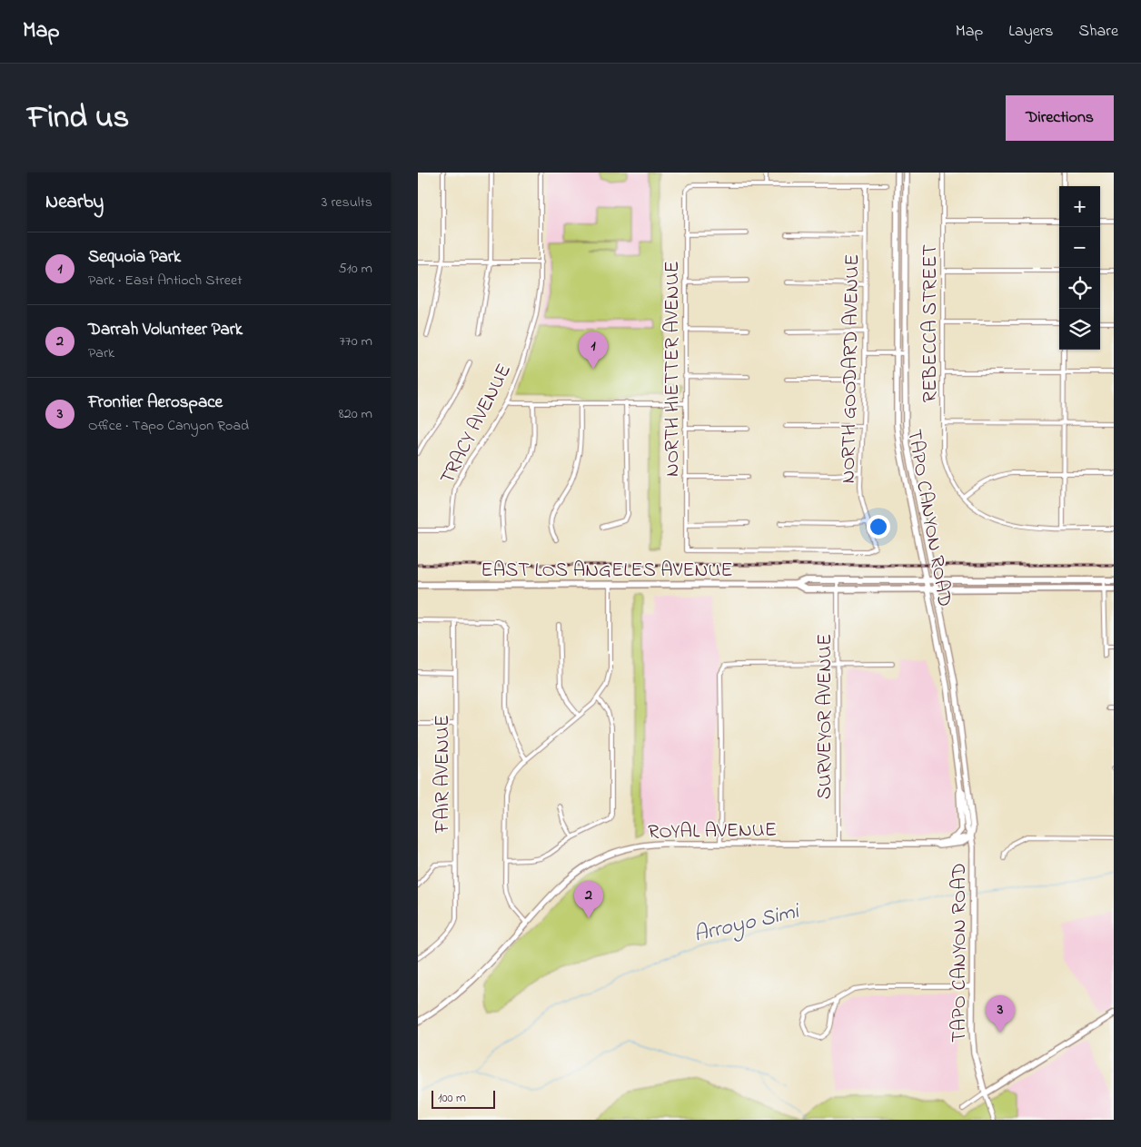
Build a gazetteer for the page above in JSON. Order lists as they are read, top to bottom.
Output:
{
  "streets": {
    "main road": ["TAPO CANYON ROAD", "EAST LOS ANGELES AVENUE", "ROYAL AVENUE"],
    "street": [
      "REBECCA STREET",
      "NORTH HIETTER AVENUE",
      "NORTH GOODARD AVENUE",
      "TRACY AVENUE",
      "SURVEYOR AVENUE",
      "FAIR AVENUE"
    ]
  },
  "crossings": [
    ["NORTH HIETTER AVENUE", "NORTH GOODARD AVENUE"],
    ["TAPO CANYON ROAD", "EAST LOS ANGELES AVENUE"],
    ["TAPO CANYON ROAD", "ROYAL AVENUE"],
    ["EAST LOS ANGELES AVENUE", "SURVEYOR AVENUE"],
    ["SURVEYOR AVENUE", "ROYAL AVENUE"]
  ],
  "water": ["Arroyo Simi"],
  "scale_bar": "100 m",
  "page": {
    "header": "Map",
    "nav": ["Map", "Layers", "Share"],
    "title": "Find us",
    "buttons": "Directions",
    "heading": ["Nearby", "3 results"],
    "map_buttons": ["+", "−"],
    "list": [
      {
        "mark": "1",
        "name": "Sequoia Park",
        "note": "Park · East Antioch Street",
        "value": "510 m"
      },
      {
        "mark": "2",
        "name": "Darrah Volunteer Park",
        "note": "Park",
        "value": "770 m"
      },
      {
        "mark": "3",
        "name": "Frontier Aerospace",
        "note": "Office · Tapo Canyon Road",
        "value": "820 m"
      }
    ],
    "pins": ["1", "2", "3"],
    "scale": "100 m"
  }
}
